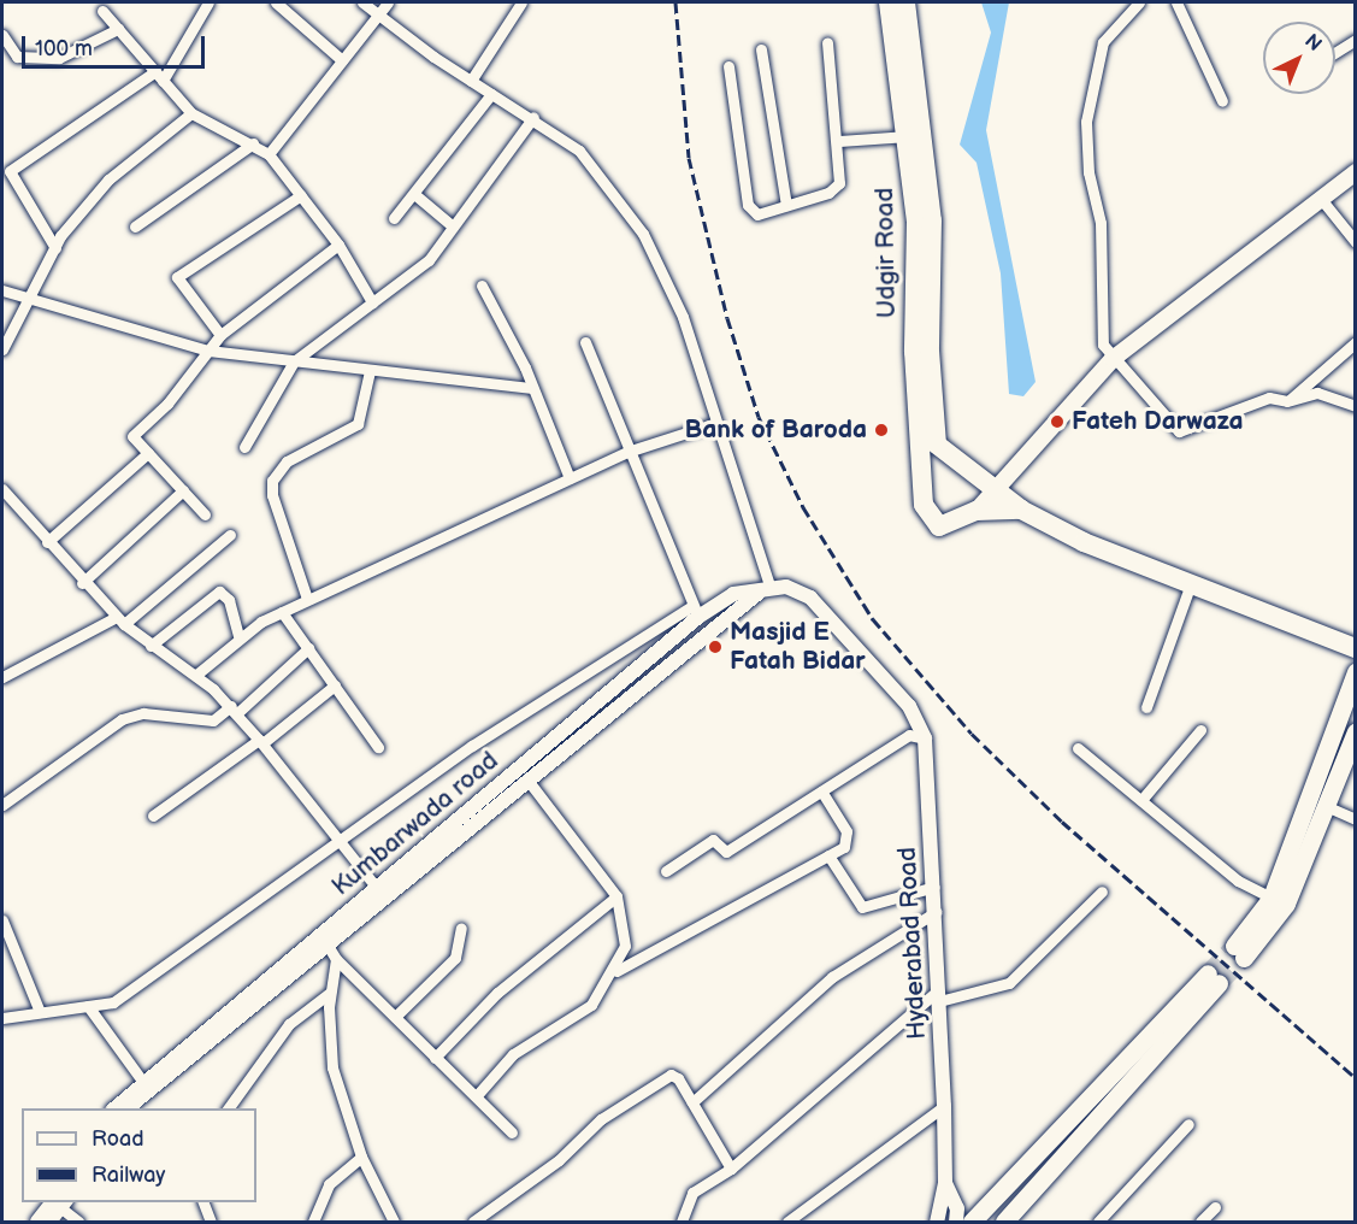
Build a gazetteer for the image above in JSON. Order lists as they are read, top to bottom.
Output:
{
  "streets": {
    "highway": ["Udgir Road"],
    "street": ["Kumbarwada road", "Hyderabad Road"]
  },
  "crossings": [
    ["Kumbarwada road", "Hyderabad Road"]
  ],
  "places": ["Fateh Darwaza", "Bank of Baroda", "Masjid E Fatah Bidar"],
  "legend": ["Road", "Railway"],
  "scale_bar": "100 m",
  "north": "top right"
}
